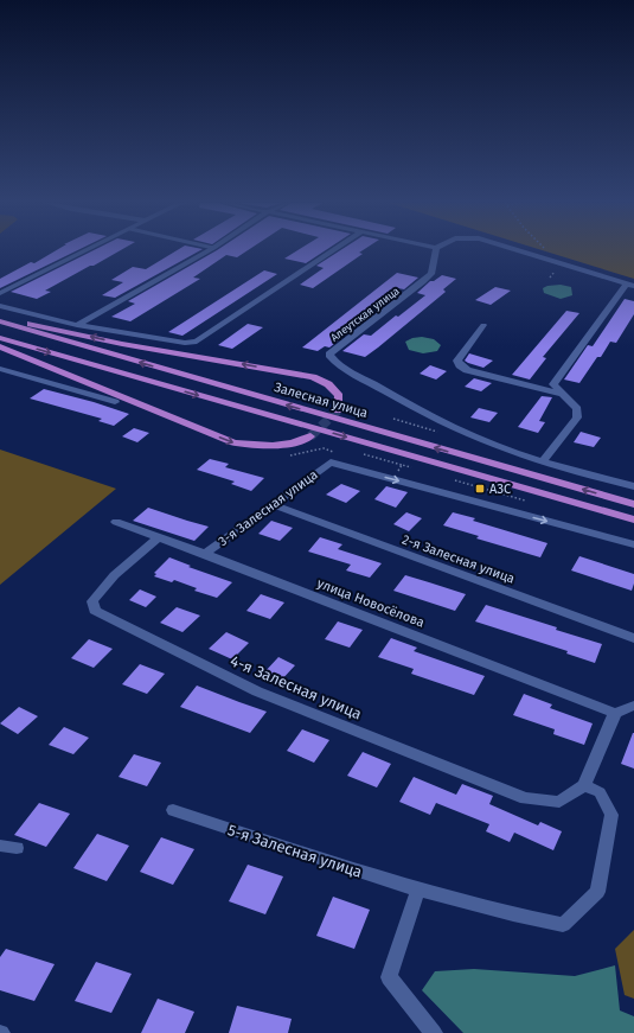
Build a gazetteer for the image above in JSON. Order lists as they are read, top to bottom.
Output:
{
  "streets": {
    "main road": ["Залесная улица"],
    "street": [
      "Алеутская улица",
      "3-я Залесная улица",
      "2-я Залесная улица",
      "улица Новосёлова",
      "4-я Залесная улица",
      "5-я Залесная улица"
    ]
  },
  "crossings": [
    ["3-я Залесная улица", "2-я Залесная улица"],
    ["3-я Залесная улица", "улица Новосёлова"],
    ["улица Новосёлова", "4-я Залесная улица"],
    ["4-я Залесная улица", "5-я Залесная улица"]
  ],
  "one_way": ["3-я Залесная улица"],
  "places": {
    "transit": ["АЗС"]
  }
}
